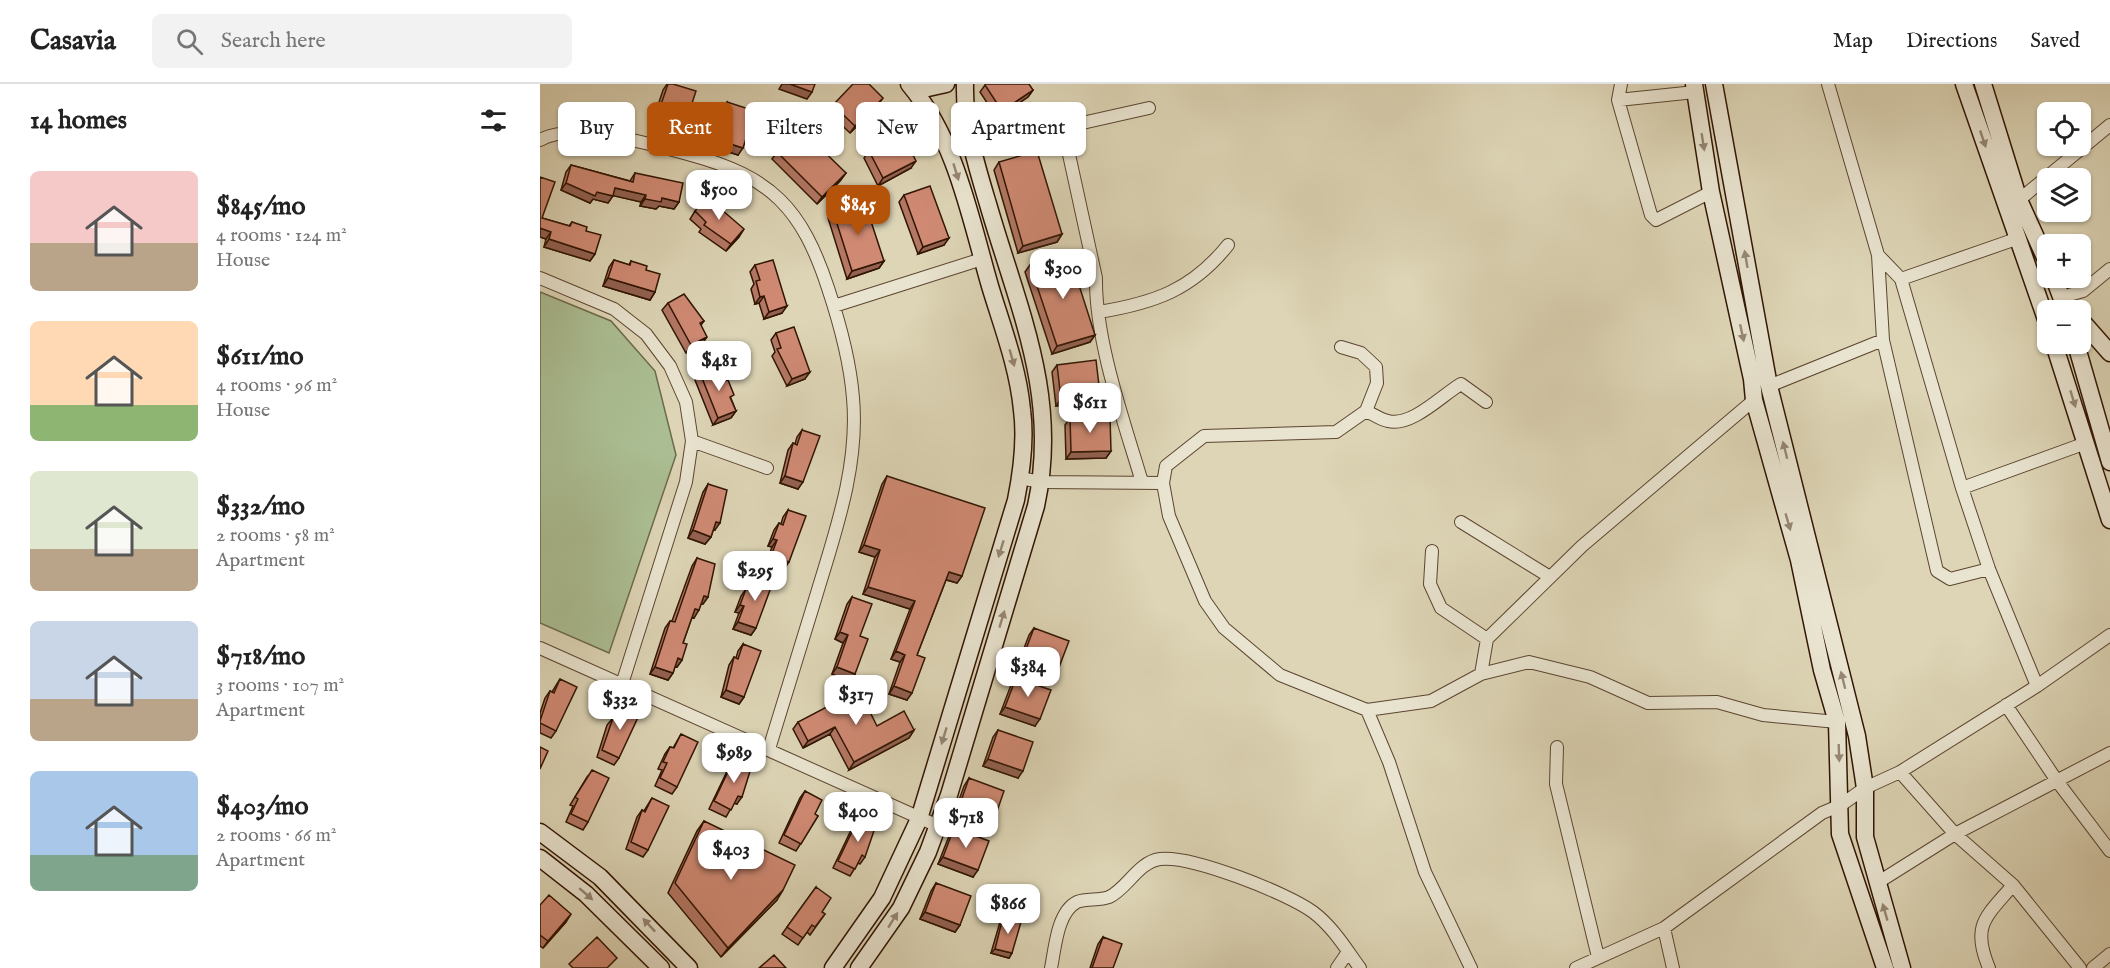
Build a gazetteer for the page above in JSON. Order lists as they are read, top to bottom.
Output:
{
  "page": {
    "header": "Casavia",
    "search": "Search here",
    "nav": ["Map", "Directions", "Saved"],
    "heading": "14 homes",
    "map_buttons": ["+", "−"],
    "chip": [
      "Buy",
      "Rent",
      "Filters",
      "New",
      "Apartment"
    ],
    "list": [
      {
        "name": "$845/mo",
        "note": "4 rooms · 124 m² · House"
      },
      {
        "name": "$611/mo",
        "note": "4 rooms · 96 m² · House"
      },
      {
        "name": "$332/mo",
        "note": "2 rooms · 58 m² · Apartment"
      },
      {
        "name": "$718/mo",
        "note": "3 rooms · 107 m² · Apartment"
      },
      {
        "name": "$403/mo",
        "note": "2 rooms · 66 m² · Apartment"
      }
    ],
    "price": [
      "$500",
      "$845",
      "$300",
      "$481",
      "$611",
      "$295",
      "$384",
      "$317",
      "$332",
      "$989",
      "$400",
      "$718",
      "$403",
      "$866"
    ]
  }
}
